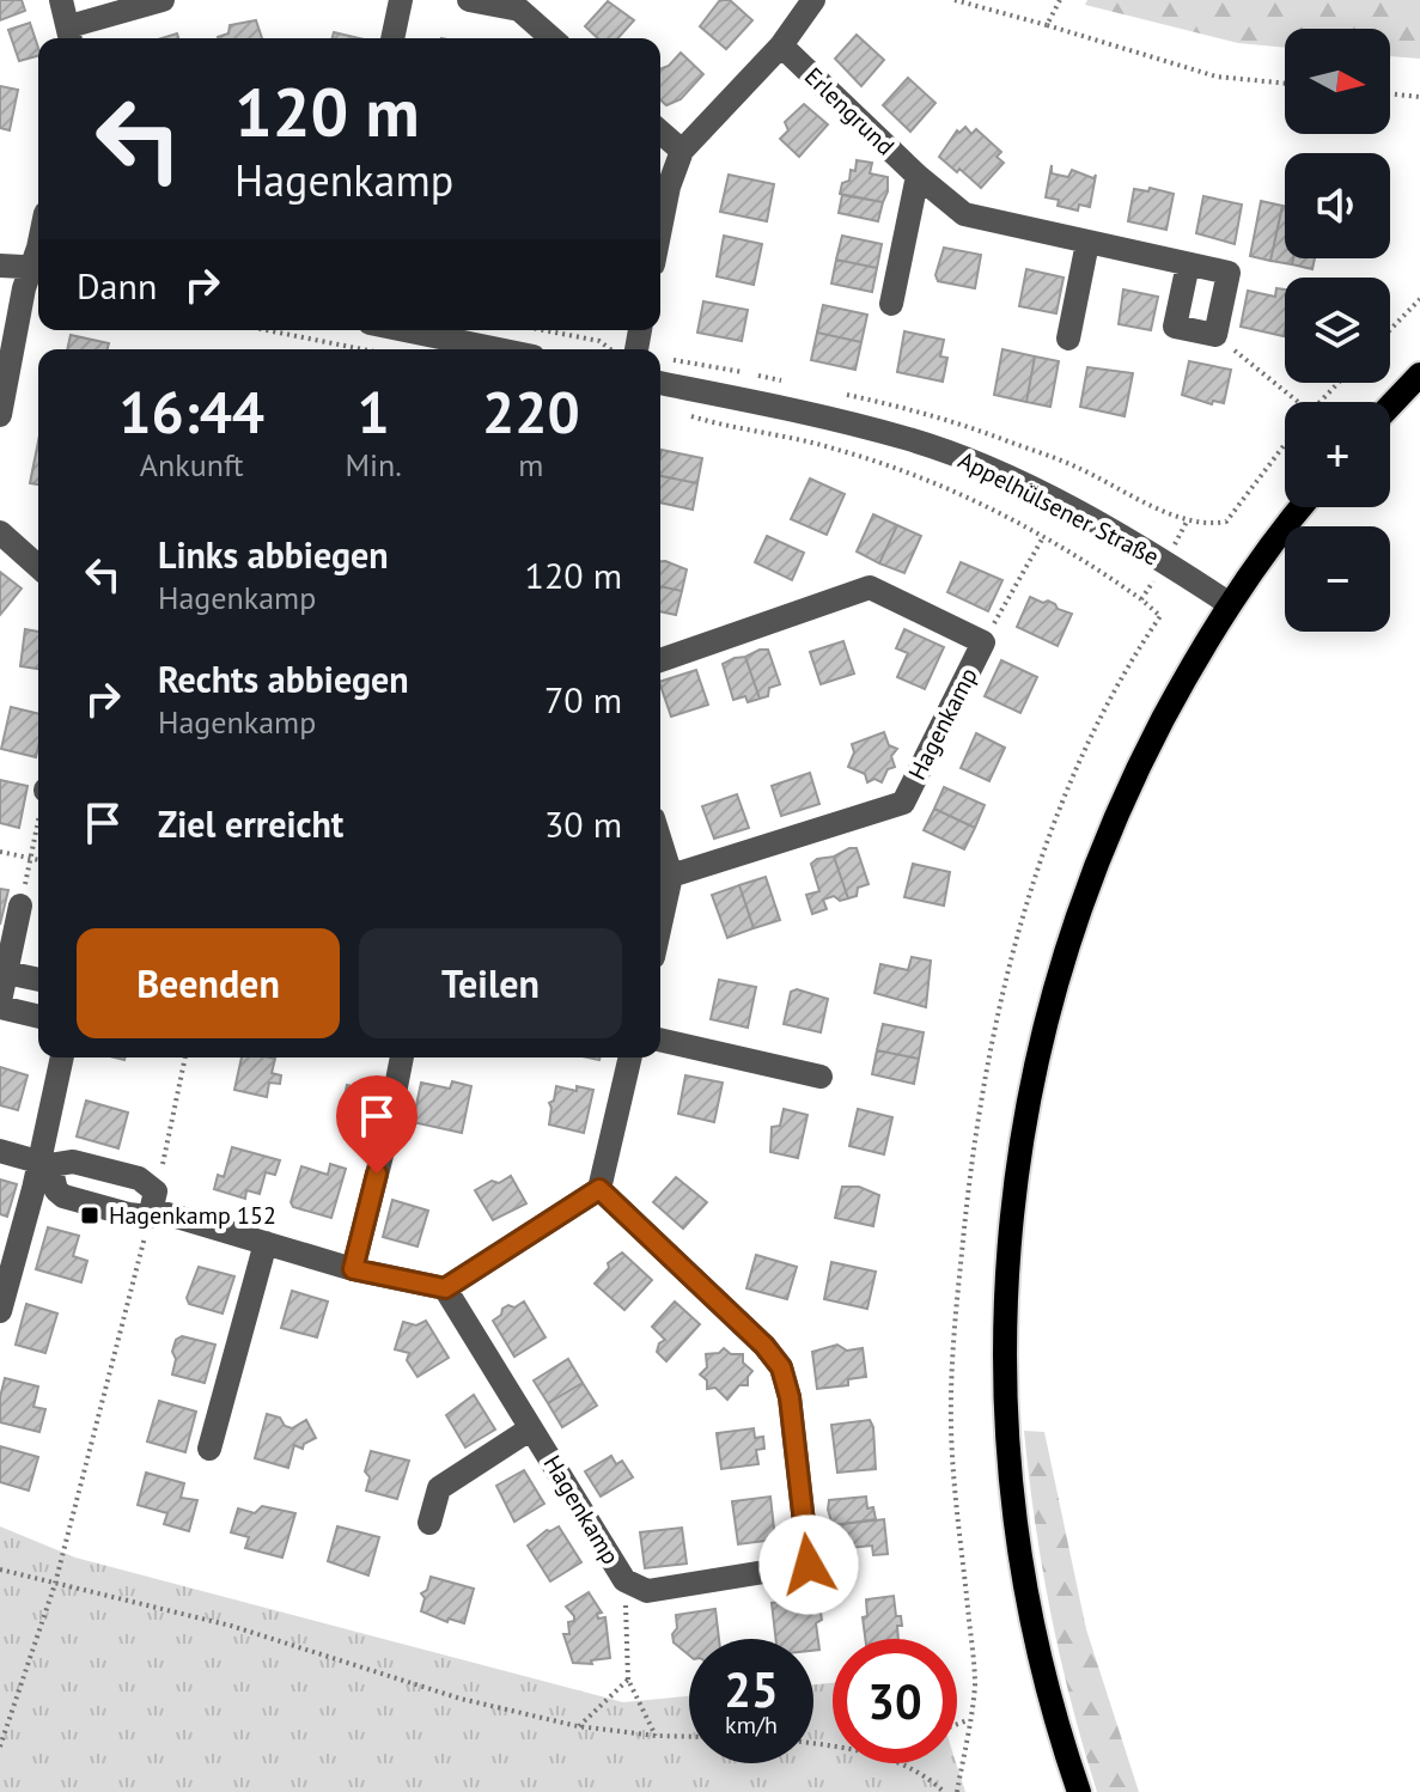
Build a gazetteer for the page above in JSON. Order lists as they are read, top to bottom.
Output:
{
  "streets": {
    "street": ["Erlengrund", "Appelhülsener Straße", "Hagenkamp"]
  },
  "places": {
    "transit": ["Hagenkamp 152"]
  },
  "north": "right",
  "page": {
    "map_buttons": ["+", "−"],
    "turn": ["120 m", "Hagenkamp"],
    "then": "Dann",
    "eta": [
      "16:44",
      "Ankunft",
      "1",
      "Min.",
      "220",
      "m"
    ],
    "list": [
      {
        "name": "Links abbiegen",
        "note": "Hagenkamp",
        "value": "120 m"
      },
      {
        "name": "Rechts abbiegen",
        "note": "Hagenkamp",
        "value": "70 m"
      },
      {
        "name": "Ziel erreicht",
        "value": "30 m"
      }
    ],
    "buttons": ["Beenden", "Teilen"],
    "speed": "25 km/h",
    "limit": "30"
  }
}
